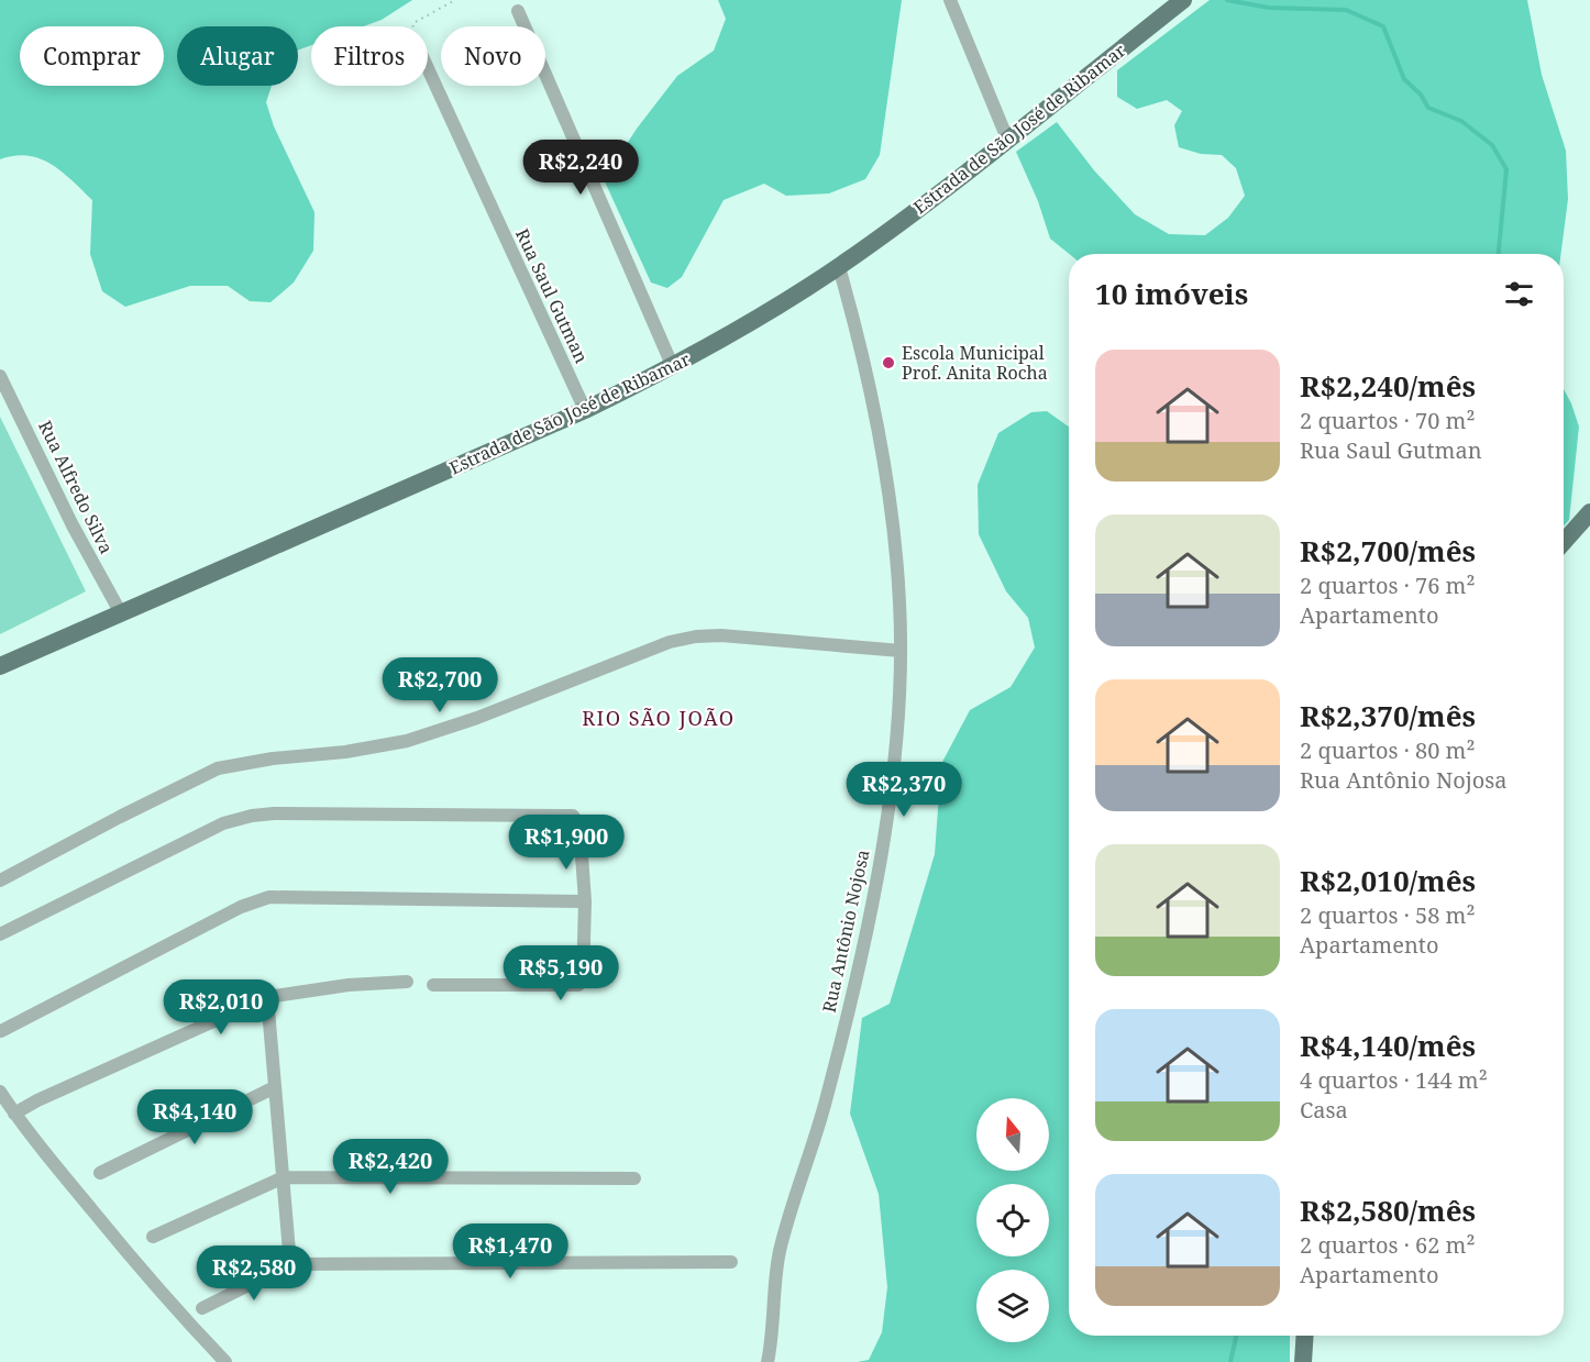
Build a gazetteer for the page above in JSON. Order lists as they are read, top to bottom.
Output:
{
  "streets": {
    "main road": ["Estrada de São José de Ribamar"],
    "street": ["Rua Saul Gutman", "Rua Alfredo Silva", "Rua Antônio Nojosa"]
  },
  "crossings": [
    ["Estrada de São José de Ribamar", "Rua Saul Gutman"],
    ["Estrada de São José de Ribamar", "Rua Alfredo Silva"],
    ["Estrada de São José de Ribamar", "Rua Antônio Nojosa"]
  ],
  "districts": ["RIO SÃO JOÃO"],
  "places": ["Escola Municipal Prof. Anita Rocha"],
  "north": "top",
  "page": {
    "chip": [
      "Comprar",
      "Alugar",
      "Filtros",
      "Novo"
    ],
    "price": [
      "R$2,240",
      "R$2,700",
      "R$2,370",
      "R$1,900",
      "R$5,190",
      "R$2,010",
      "R$4,140",
      "R$2,420",
      "R$1,470",
      "R$2,580"
    ],
    "heading": "10 imóveis",
    "list": [
      {
        "name": "R$2,240/mês",
        "note": "2 quartos · 70 m² · Rua Saul Gutman"
      },
      {
        "name": "R$2,700/mês",
        "note": "2 quartos · 76 m² · Apartamento"
      },
      {
        "name": "R$2,370/mês",
        "note": "2 quartos · 80 m² · Rua Antônio Nojosa"
      },
      {
        "name": "R$2,010/mês",
        "note": "2 quartos · 58 m² · Apartamento"
      },
      {
        "name": "R$4,140/mês",
        "note": "4 quartos · 144 m² · Casa"
      },
      {
        "name": "R$2,580/mês",
        "note": "2 quartos · 62 m² · Apartamento"
      }
    ]
  }
}
